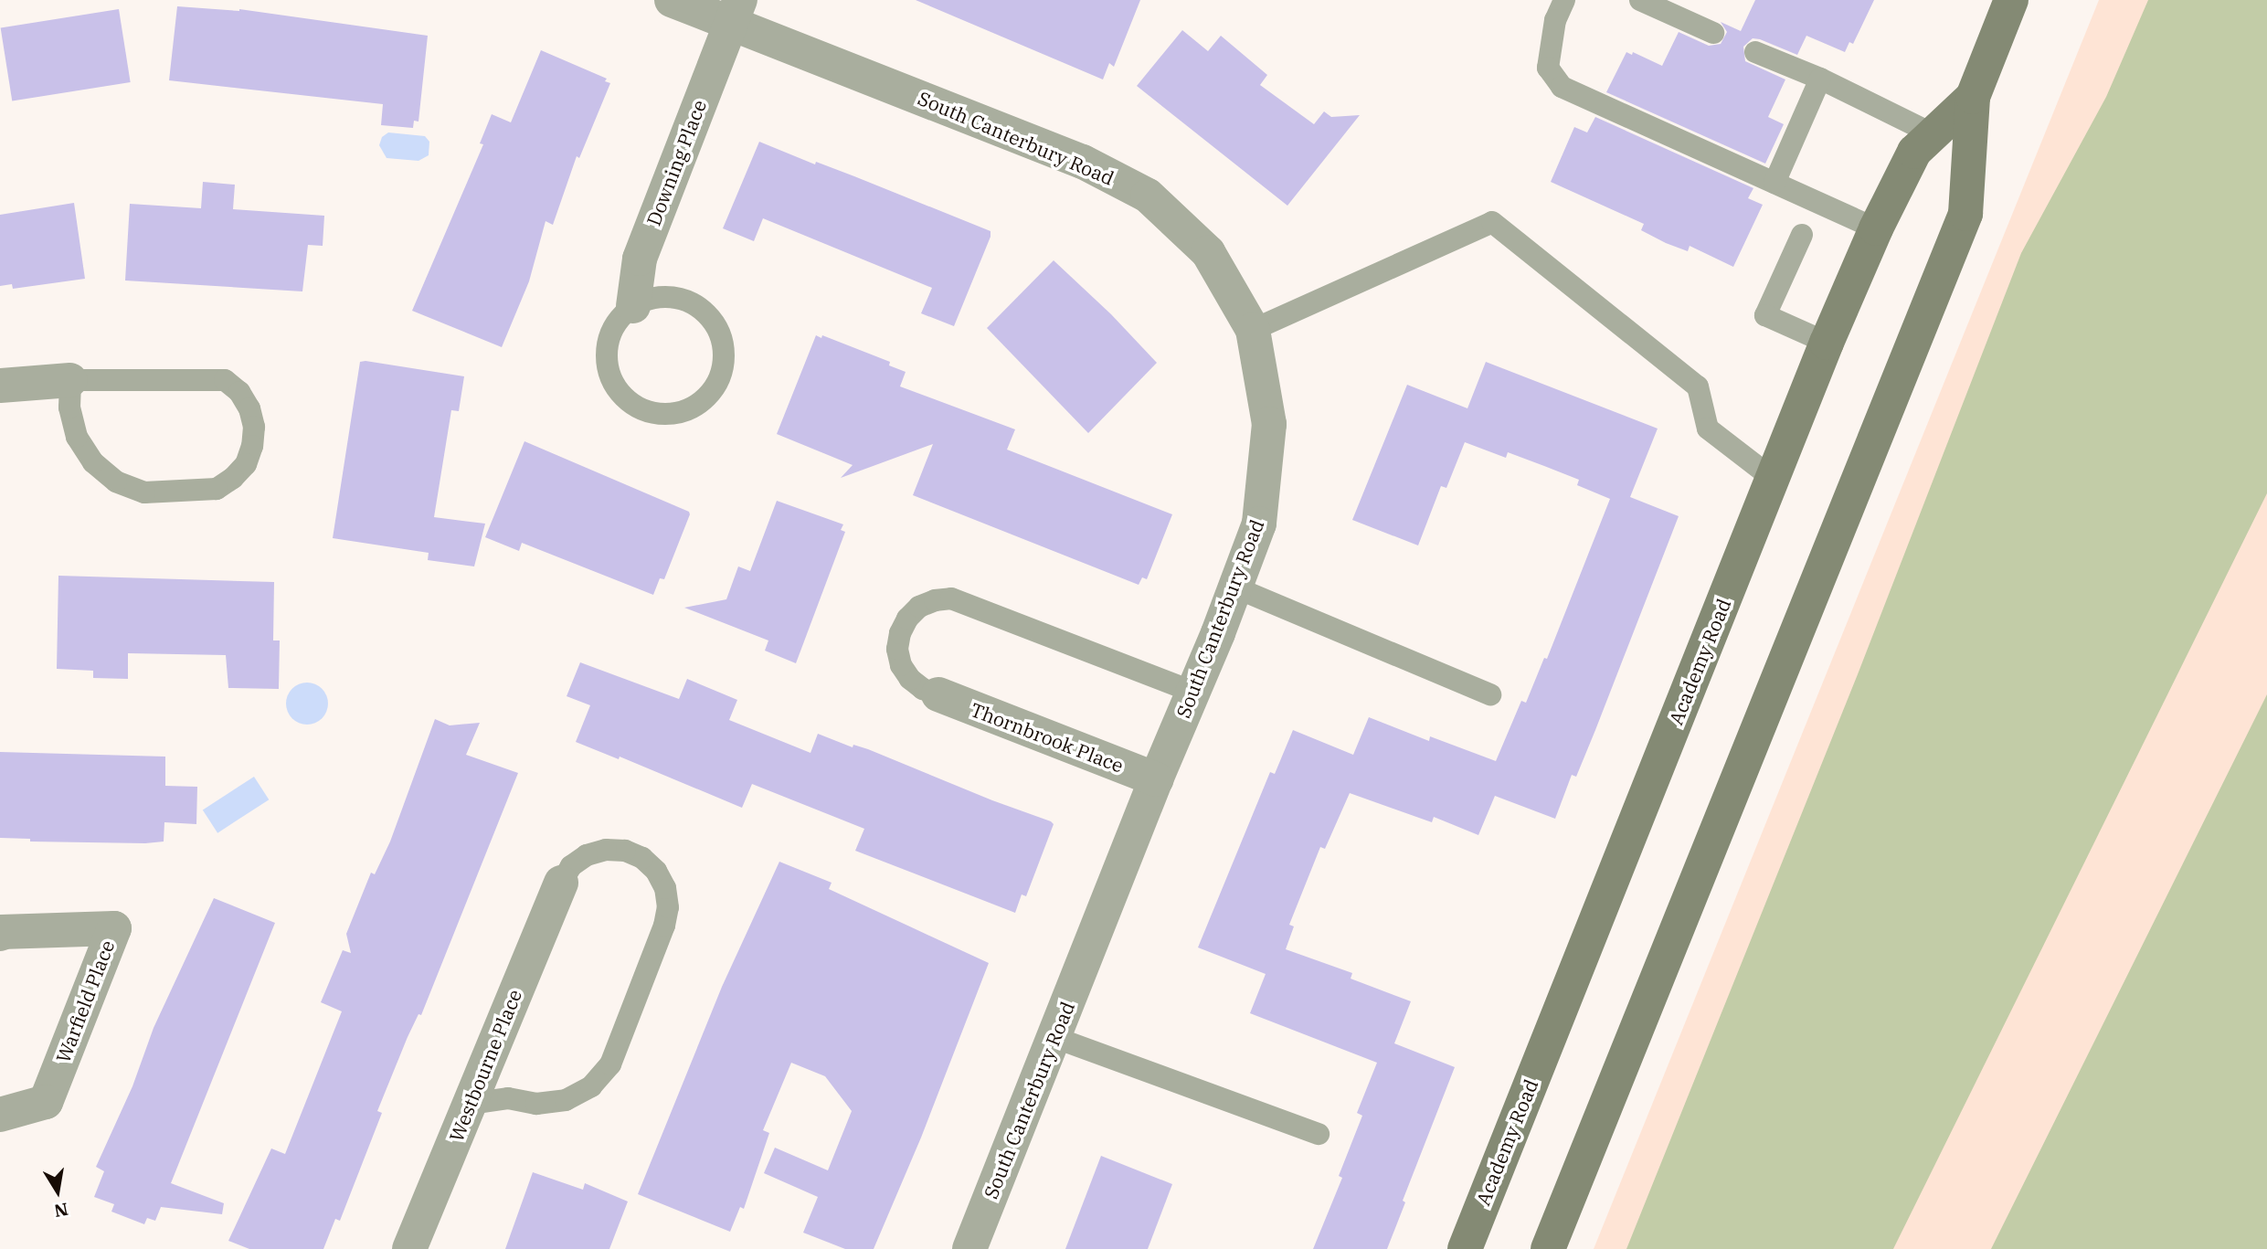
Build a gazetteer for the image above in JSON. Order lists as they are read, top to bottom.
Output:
{
  "streets": {
    "main road": ["Academy Road"],
    "street": [
      "South Canterbury Road",
      "Downing Place",
      "Thornbrook Place",
      "Warfield Place",
      "Westbourne Place"
    ]
  },
  "crossings": [
    ["South Canterbury Road", "Downing Place"],
    ["South Canterbury Road", "Thornbrook Place"]
  ],
  "north": "bottom"
}
